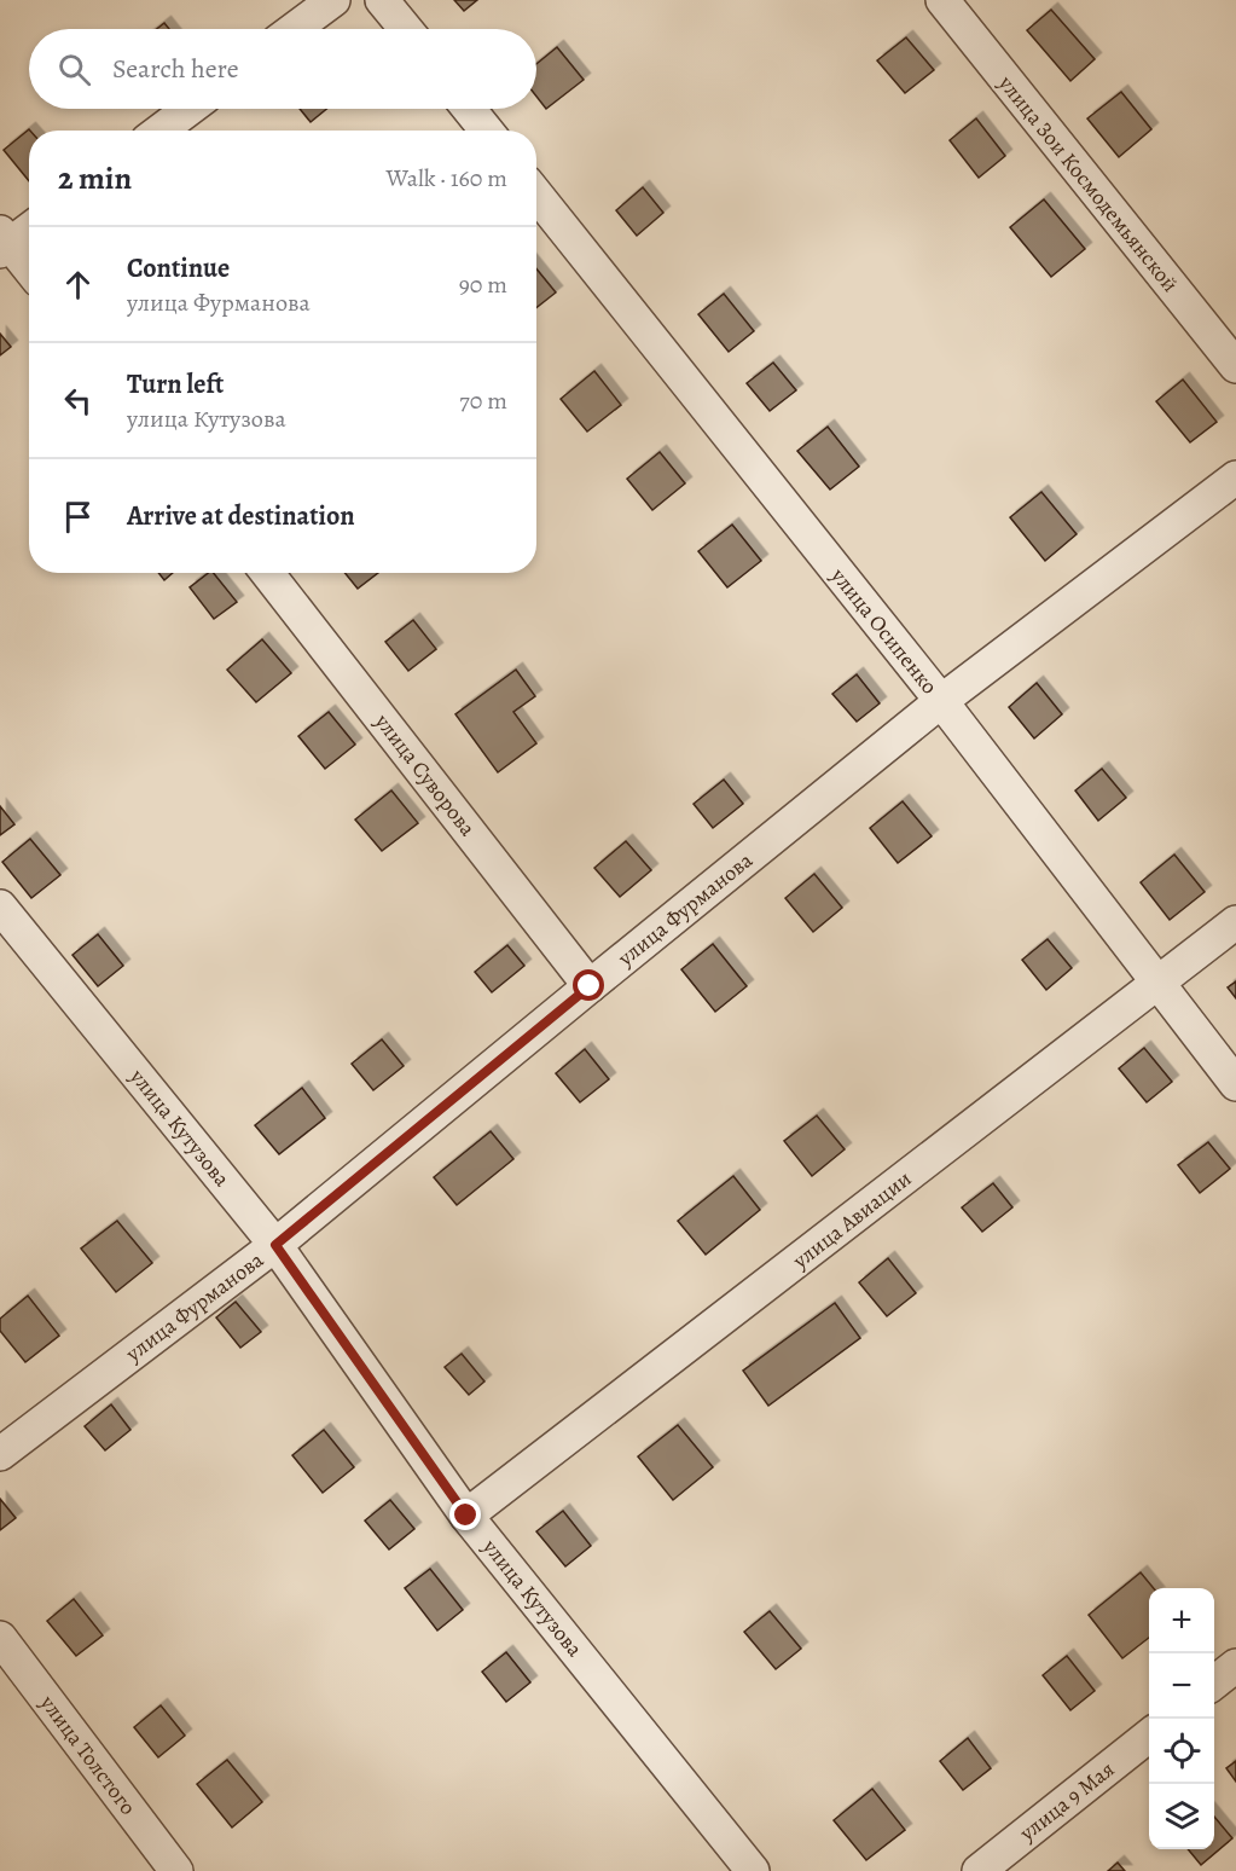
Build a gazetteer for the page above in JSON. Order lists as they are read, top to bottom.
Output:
{
  "streets": {
    "street": [
      "улица Зои Космодемьянской",
      "улица Осипенко",
      "улица Суворова",
      "улица Фурманова",
      "улица Кутузова",
      "улица Авиации",
      "улица Толстого",
      "улица 9 Мая"
    ]
  },
  "crossings": [
    ["улица Осипенко", "улица Фурманова"],
    ["улица Осипенко", "улица Авиации"],
    ["улица Суворова", "улица Фурманова"],
    ["улица Фурманова", "улица Кутузова"],
    ["улица Кутузова", "улица Авиации"]
  ],
  "page": {
    "search": "Search here",
    "heading": ["2 min", "Walk · 160 m"],
    "list": [
      ["Continue", "улица Фурманова", "90 m"],
      ["Turn left", "улица Кутузова", "70 m"],
      "Arrive at destination"
    ],
    "map_buttons": ["+", "−"]
  }
}
